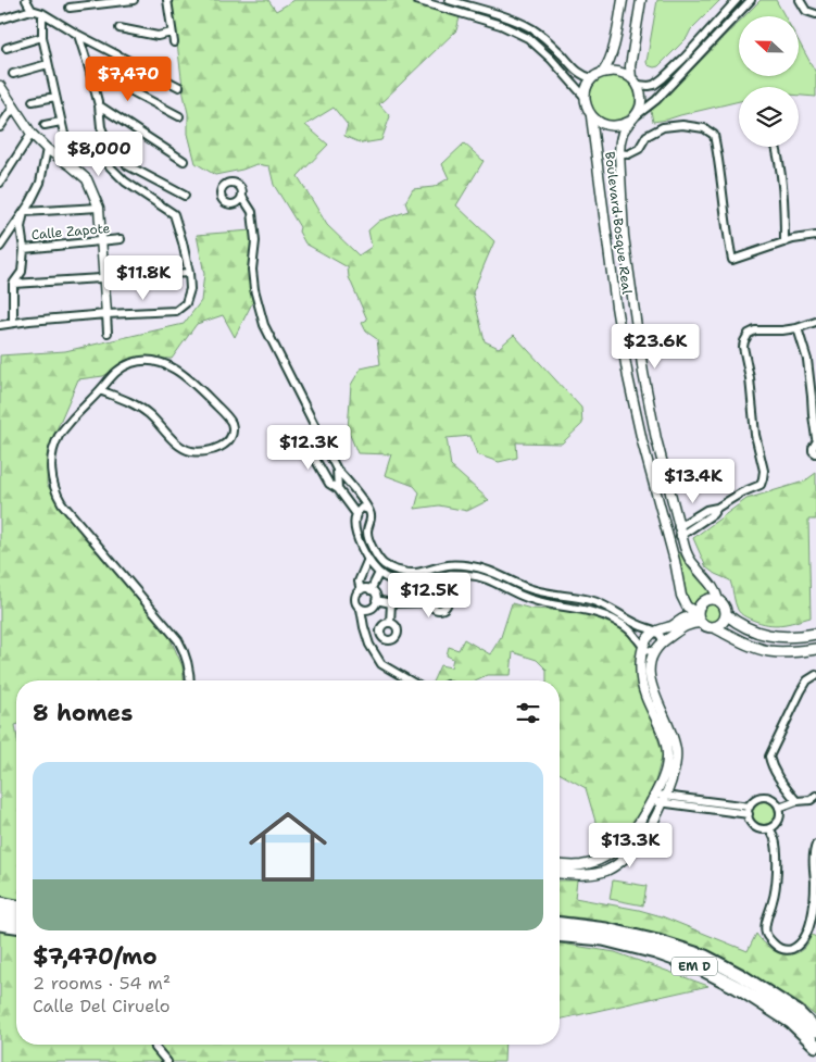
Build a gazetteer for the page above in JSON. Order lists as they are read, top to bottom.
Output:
{
  "streets": {
    "highway": ["EM D"],
    "street": ["Boulevard Bosque Real", "Calle Zapote"]
  },
  "north": "left",
  "page": {
    "price": [
      "$7,470",
      "$8,000",
      "$11.8K",
      "$23.6K",
      "$12.3K",
      "$13.4K",
      "$12.5K",
      "$13.3K"
    ],
    "heading": "8 homes",
    "list": [
      {
        "name": "$7,470/mo",
        "note": "2 rooms · 54 m² · Calle Del Ciruelo"
      }
    ]
  }
}
